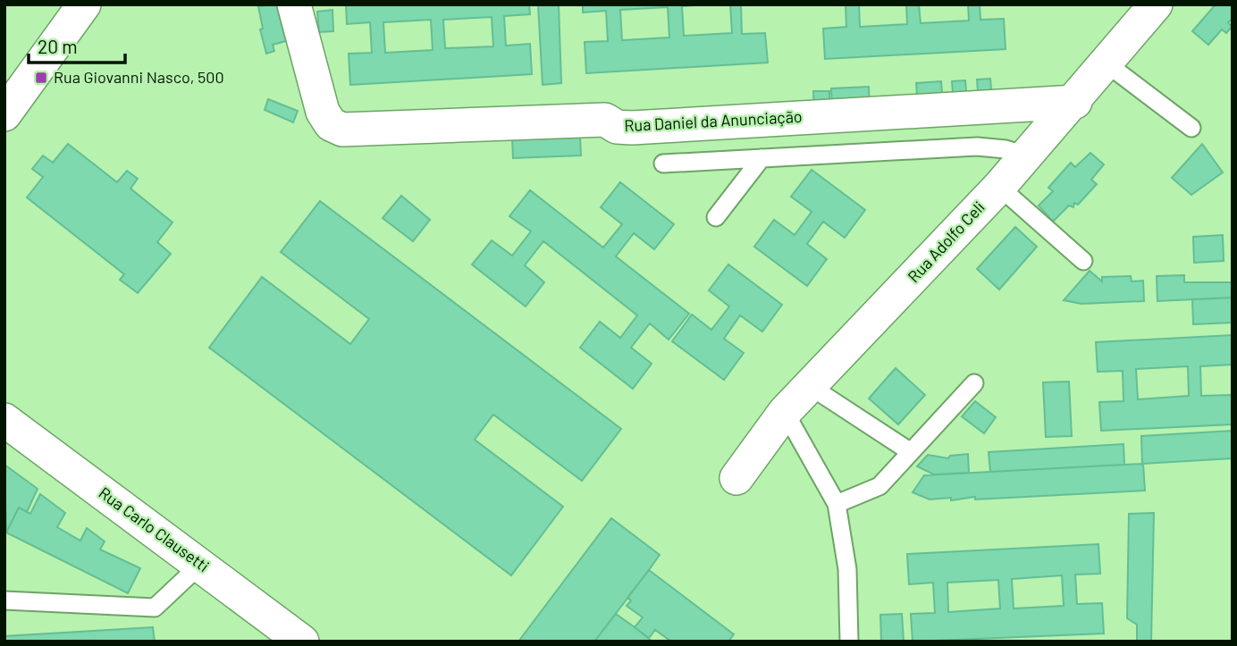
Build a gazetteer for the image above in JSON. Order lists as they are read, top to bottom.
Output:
{
  "streets": {
    "street": ["Rua Daniel da Anunciação", "Rua Adolfo Celi", "Rua Carlo Clausetti"]
  },
  "crossings": [
    ["Rua Daniel da Anunciação", "Rua Adolfo Celi"]
  ],
  "places": {
    "transit": ["Rua Giovanni Nasco, 500"]
  },
  "scale_bar": "20 m"
}
